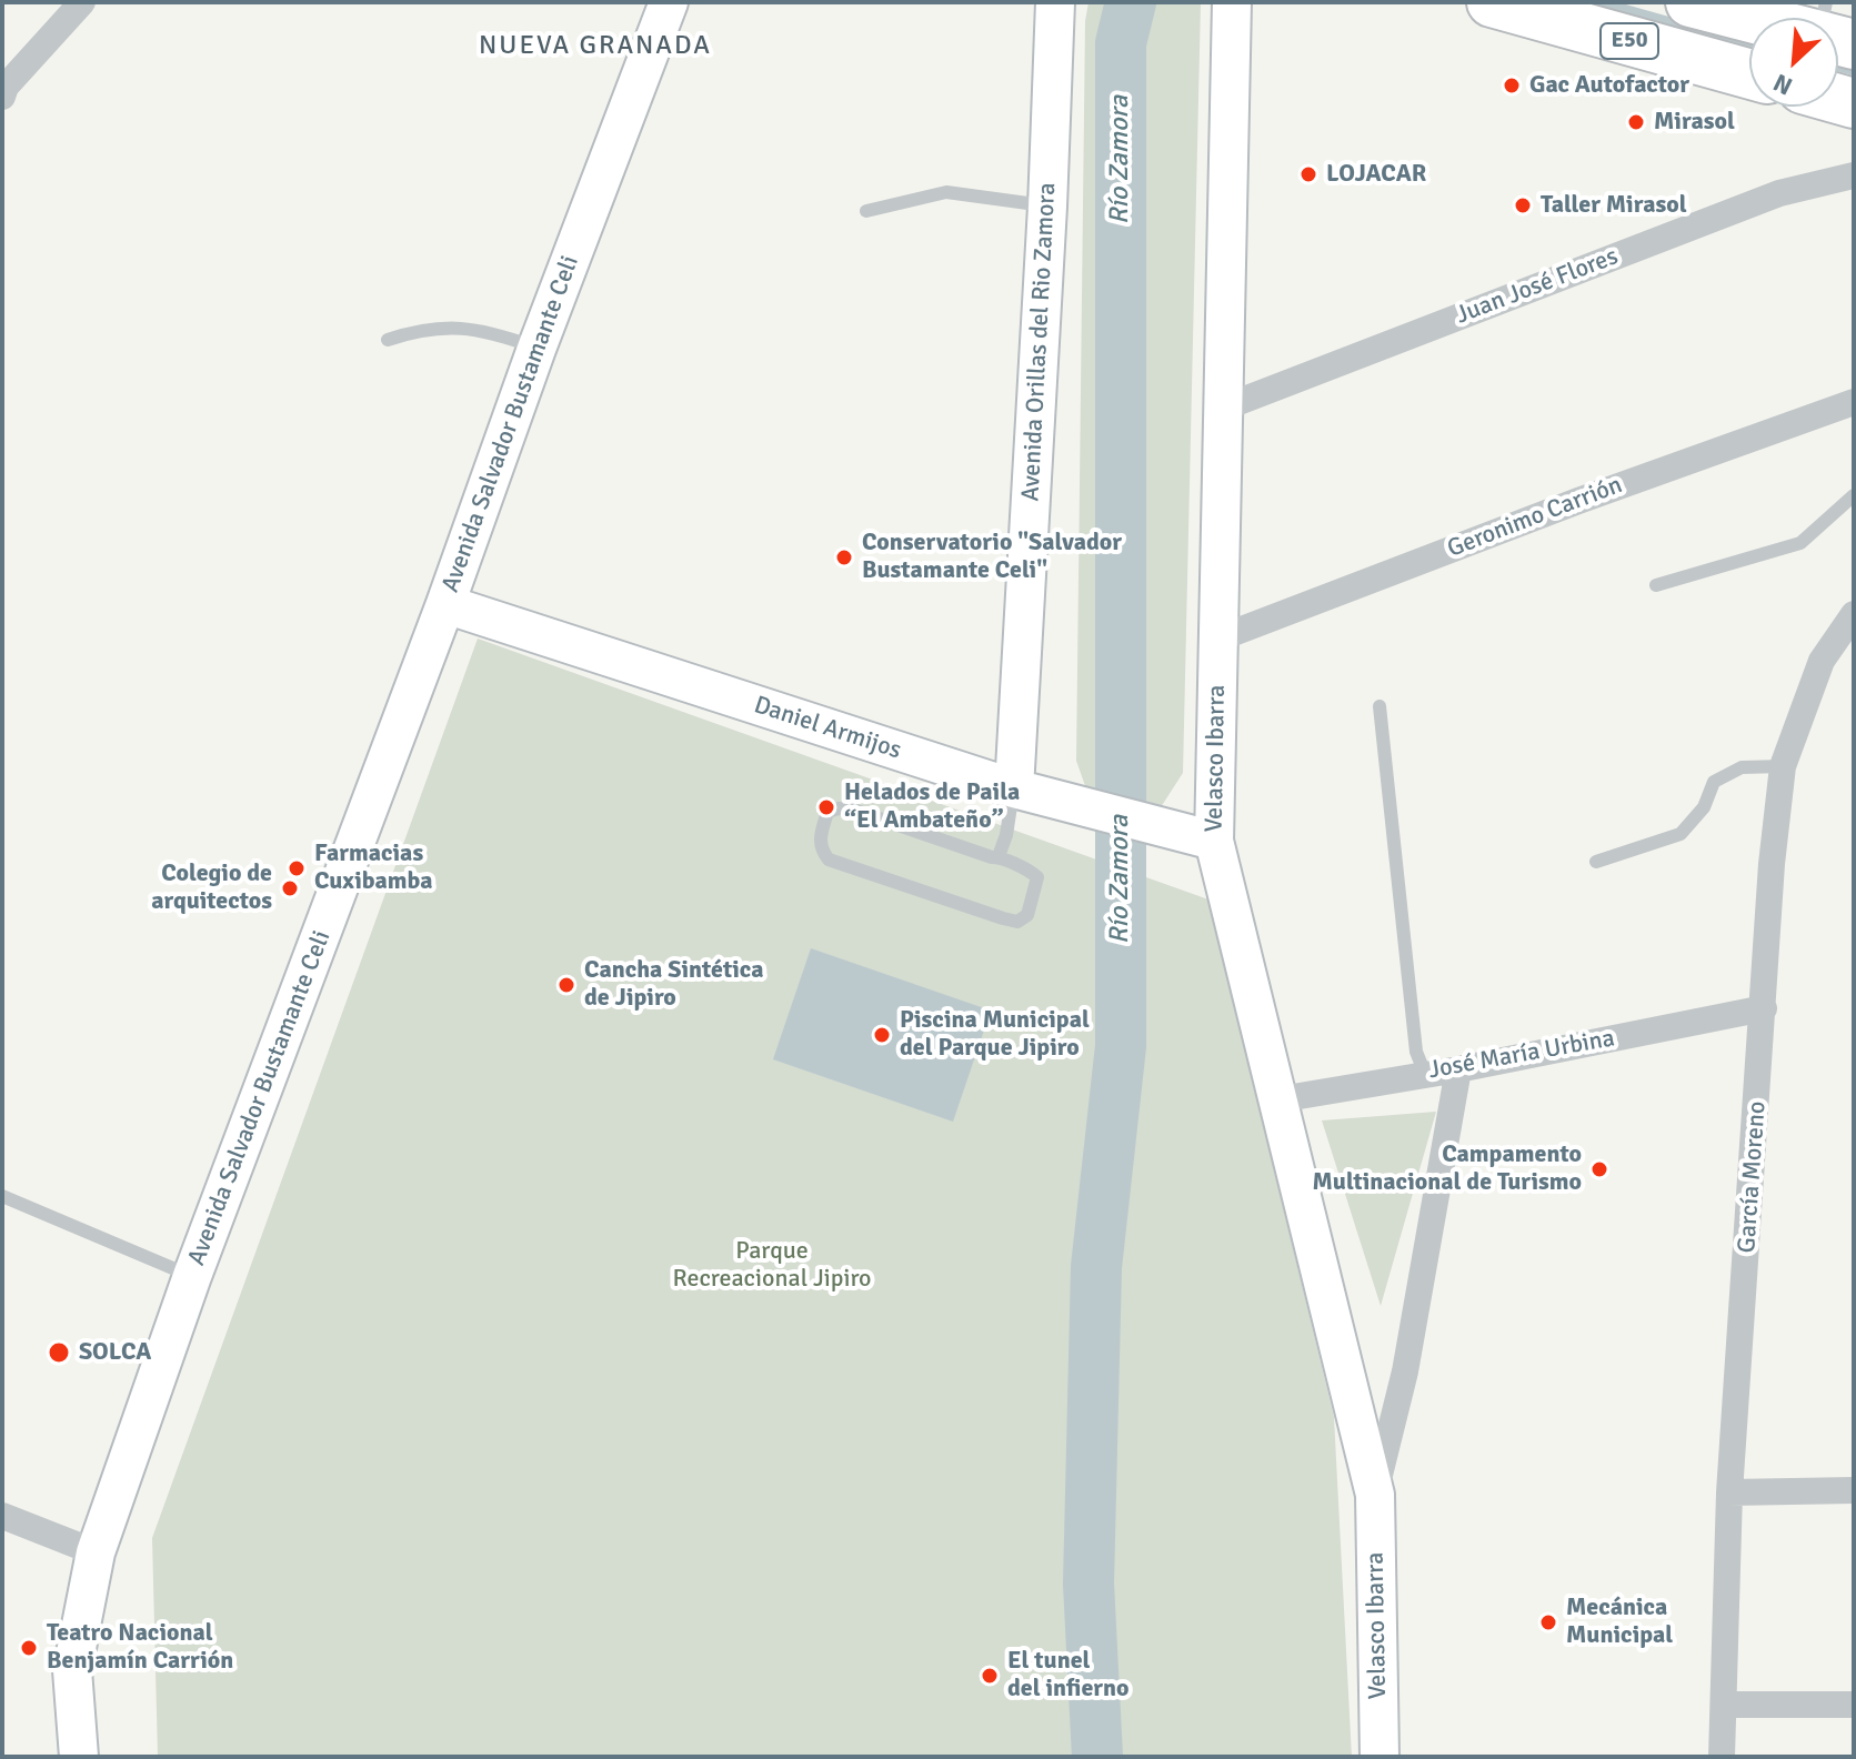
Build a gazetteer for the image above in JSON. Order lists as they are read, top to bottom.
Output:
{
  "streets": {
    "highway": ["E50"],
    "main road": [
      "Avenida Orillas del Rio Zamora",
      "Avenida Salvador Bustamante Celi",
      "Daniel Armijos",
      "Velasco Ibarra"
    ],
    "street": [
      "Juan José Flores",
      "Geronimo Carrión",
      "José María Urbina",
      "García Moreno"
    ]
  },
  "crossings": [
    ["Juan José Flores", "Velasco Ibarra"],
    ["Avenida Orillas del Rio Zamora", "Daniel Armijos"],
    ["Avenida Salvador Bustamante Celi", "Daniel Armijos"],
    ["Geronimo Carrión", "Velasco Ibarra"],
    ["Daniel Armijos", "Velasco Ibarra"],
    ["Velasco Ibarra", "José María Urbina"],
    ["José María Urbina", "García Moreno"]
  ],
  "districts": ["NUEVA GRANADA"],
  "water": ["Río Zamora"],
  "parks": ["Parque Recreacional Jipiro"],
  "places": [
    "Gac Autofactor",
    "Mirasol",
    "LOJACAR",
    "Taller Mirasol",
    "Conservatorio \"Salvador Bustamante Celi\"",
    "Helados de Paila “El Ambateño”",
    "Farmacias Cuxibamba",
    "Colegio de arquitectos",
    "Cancha Sintética de Jipiro",
    "Piscina Municipal del Parque Jipiro",
    "Campamento Multinacional de Turismo",
    "SOLCA",
    "Mecánica Municipal",
    "Teatro Nacional Benjamín Carrión",
    "El tunel del infierno"
  ],
  "north": "bottom left"
}
